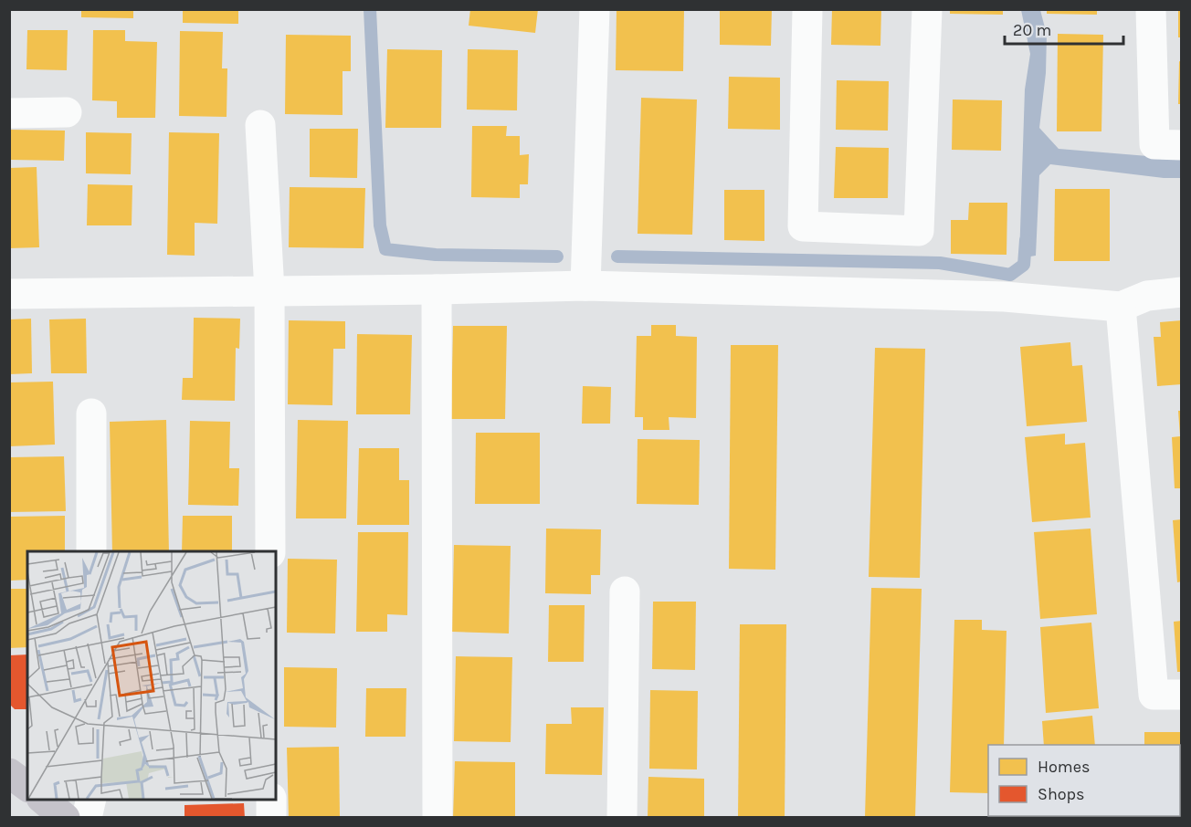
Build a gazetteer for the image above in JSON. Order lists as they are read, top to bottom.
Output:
{
  "legend": ["Homes", "Shops"],
  "scale_bar": "20 m"
}
